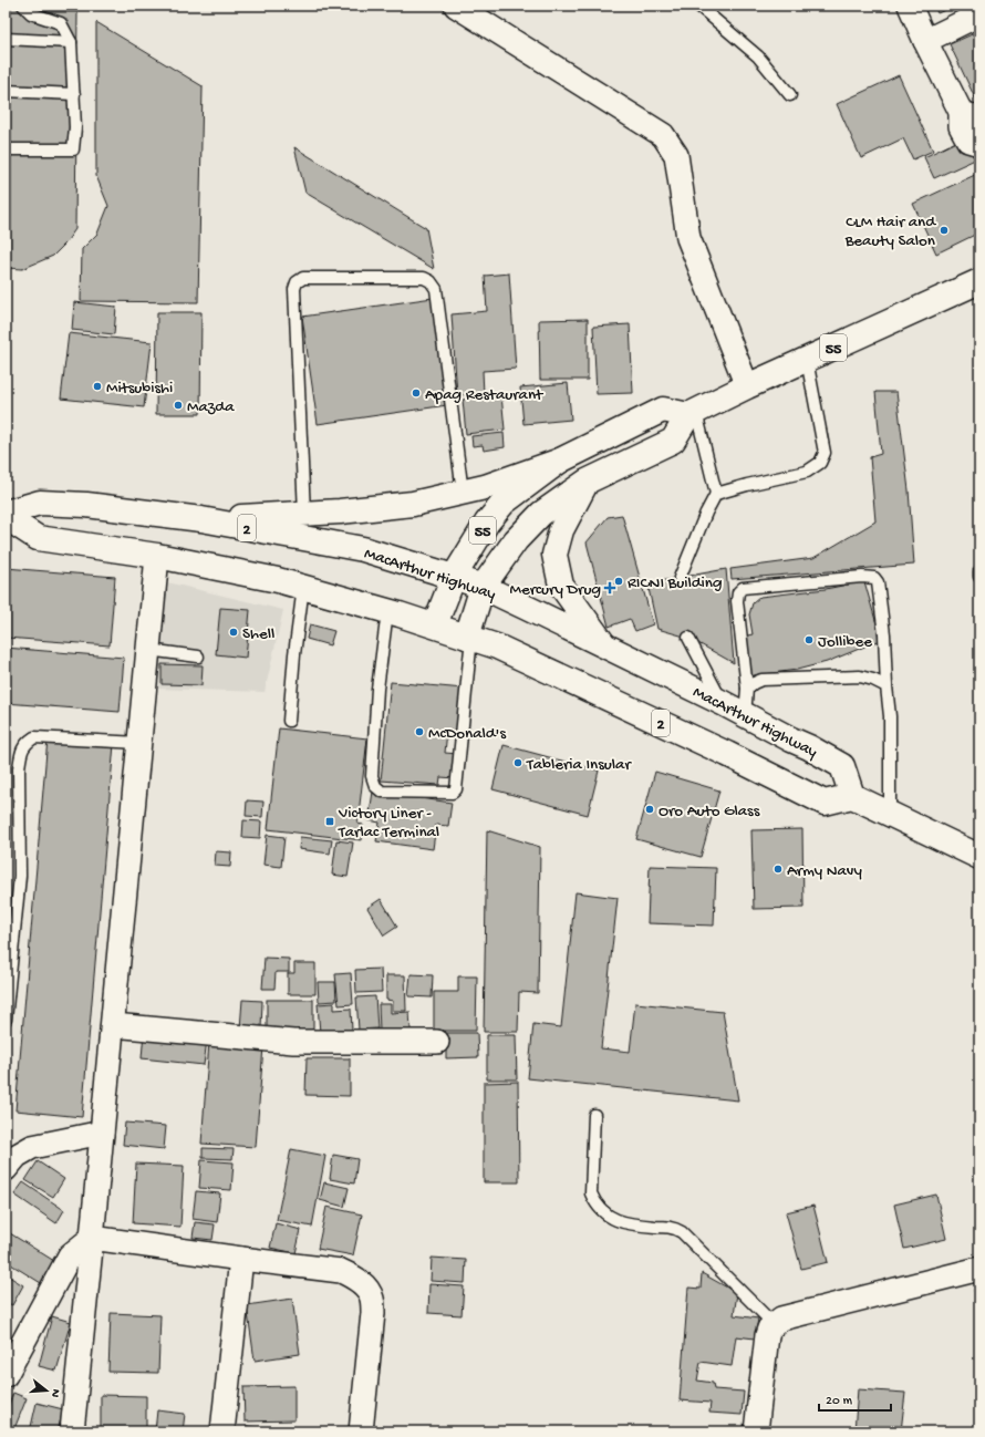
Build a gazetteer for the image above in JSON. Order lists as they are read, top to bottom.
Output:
{
  "streets": {
    "highway": ["55", "2", "MacArthur Highway"]
  },
  "crossings": [
    ["55", "2"],
    ["55", "MacArthur Highway"],
    ["2", "MacArthur Highway"]
  ],
  "places": {
    "other": [
      "CLM Hair and Beauty Salon",
      "Mitsubishi",
      "Apag Restaurant",
      "Mazda",
      "RICNI Building",
      "Shell",
      "Jollibee",
      "McDonald's",
      "Tableria Insular",
      "Oro Auto Glass",
      "Army Navy"
    ],
    "health": ["Mercury Drug"],
    "transit": ["Victory Liner - Tarlac Terminal"]
  },
  "scale_bar": "20 m",
  "north": "right"
}
